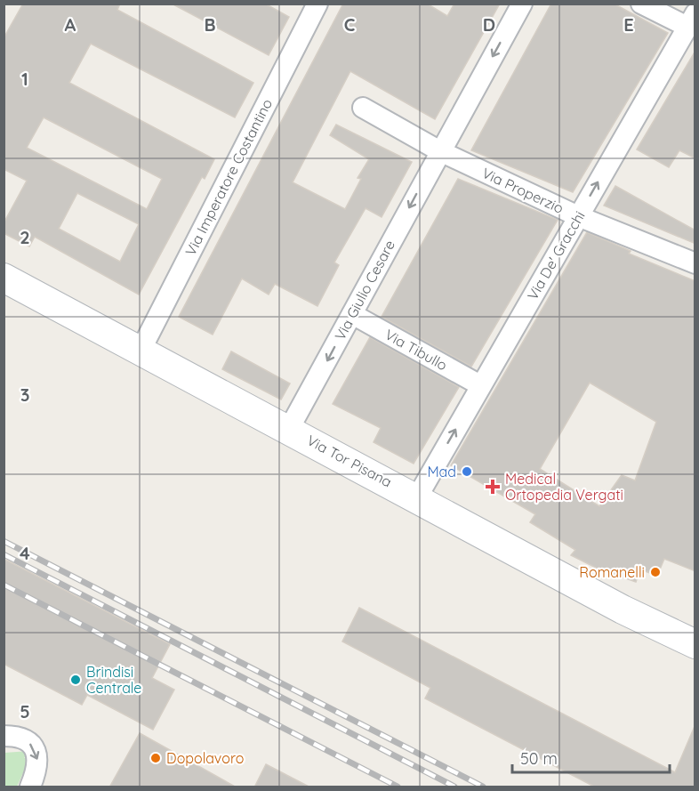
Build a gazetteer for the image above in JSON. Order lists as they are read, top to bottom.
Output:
{
  "streets": {
    "main road": ["Via Tor Pisana"],
    "street": [
      "Via Imperatore Costantino",
      "Via Properzio",
      "Via De' Gracchi",
      "Via Giulio Cesare",
      "Via Tibullo"
    ]
  },
  "crossings": [
    ["Via Imperatore Costantino", "Via Tor Pisana"],
    ["Via Properzio", "Via De' Gracchi"],
    ["Via Properzio", "Via Giulio Cesare"],
    ["Via De' Gracchi", "Via Tibullo"],
    ["Via De' Gracchi", "Via Tor Pisana"],
    ["Via Giulio Cesare", "Via Tibullo"],
    ["Via Giulio Cesare", "Via Tor Pisana"]
  ],
  "one_way": ["Via De' Gracchi", "Via Giulio Cesare"],
  "places": {
    "other": [
      "Mad",
      "Romanelli",
      "Brindisi Centrale",
      "Dopolavoro"
    ],
    "health": ["Medical Ortopedia Vergati"]
  },
  "scale_bar": "50 m",
  "grid": {
    "columns": [
      "A",
      "B",
      "C",
      "D",
      "E"
    ],
    "rows": [
      "1",
      "2",
      "3",
      "4",
      "5"
    ]
  }
}
